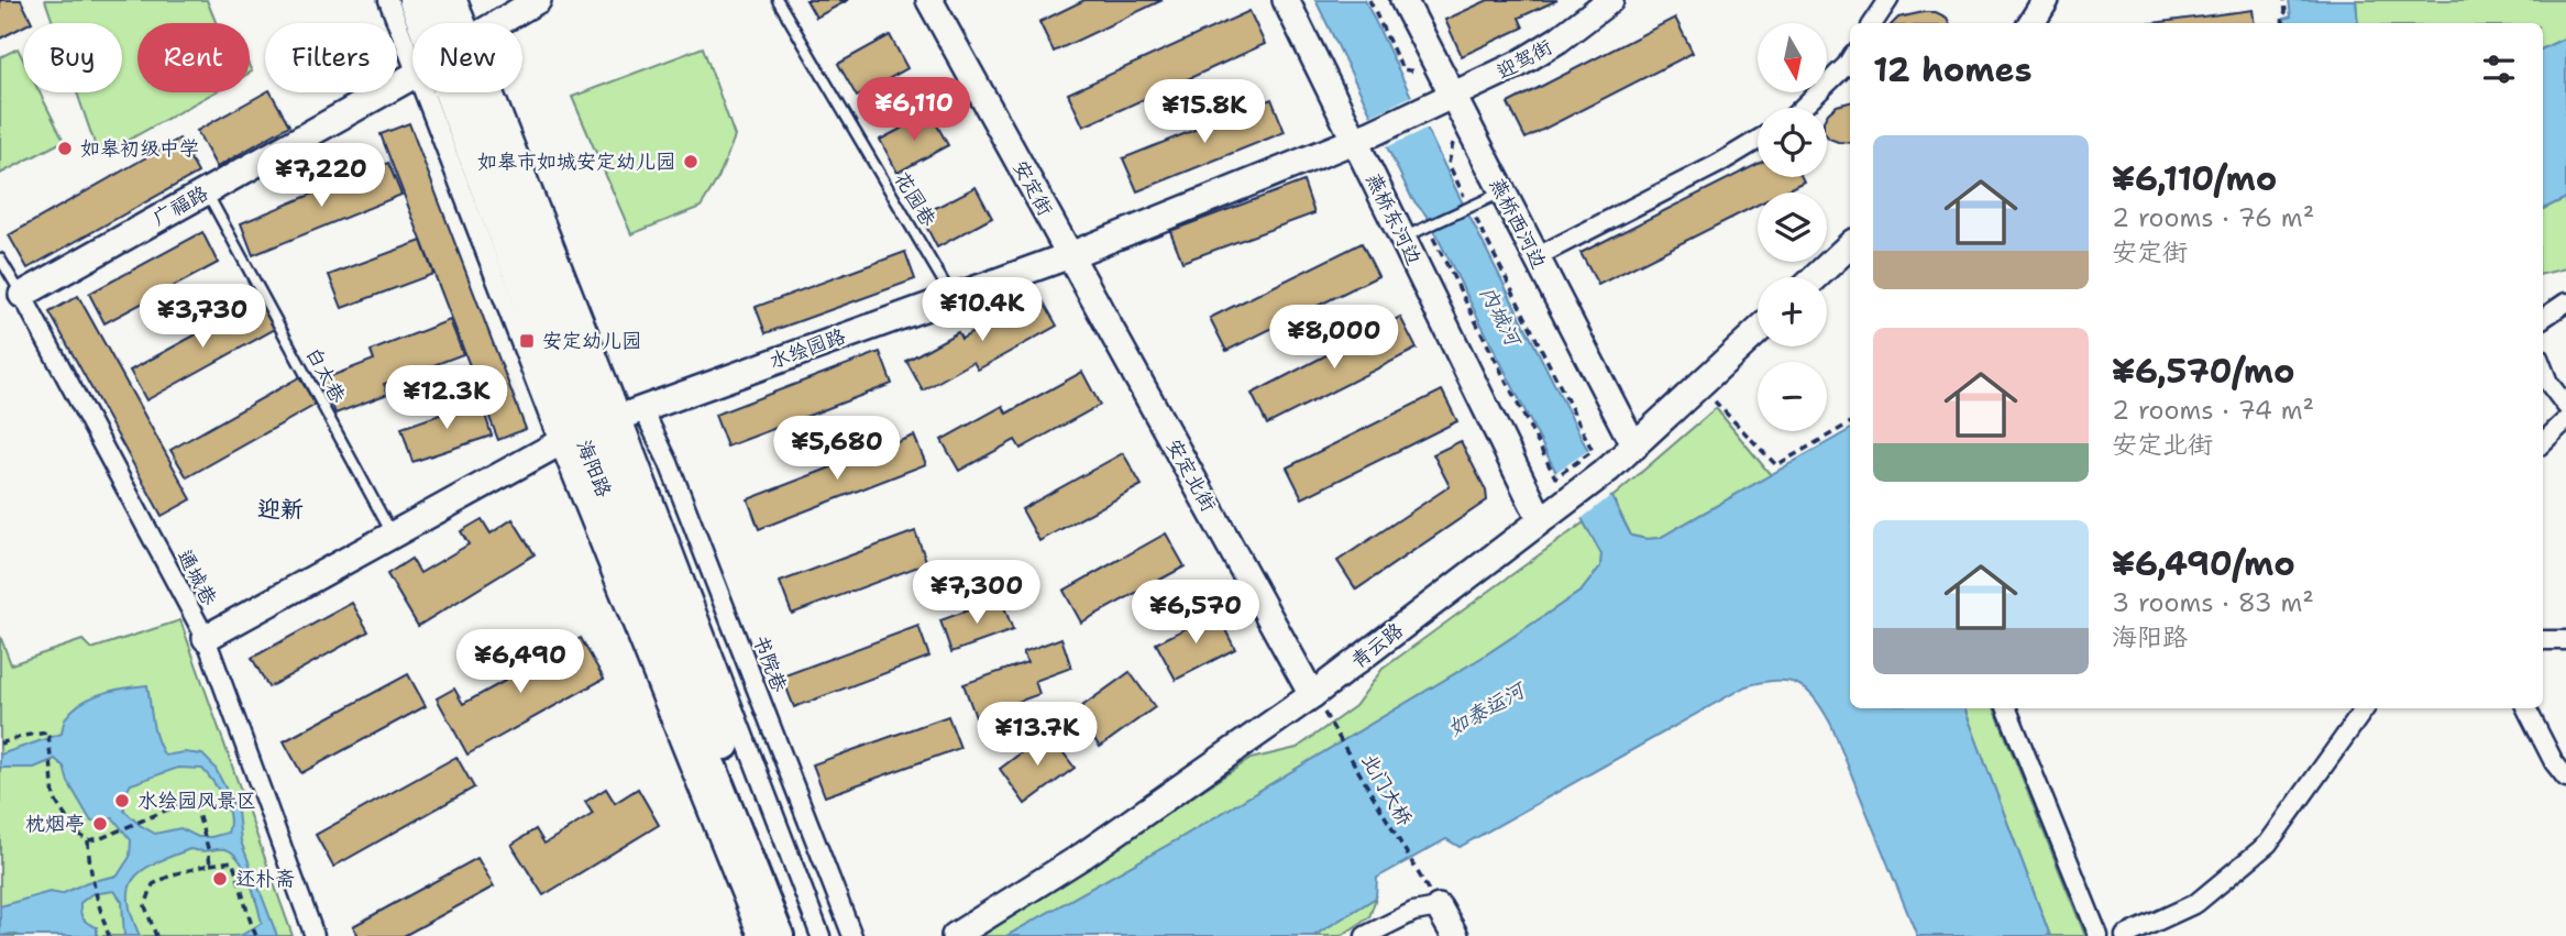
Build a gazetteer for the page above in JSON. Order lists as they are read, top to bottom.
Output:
{
  "streets": {
    "main road": ["海阳路"],
    "street": [
      "迎驾街",
      "安定街",
      "广福路",
      "燕桥东河边",
      "燕桥西河边",
      "水绘园路",
      "安定北街",
      "通城巷",
      "青云路",
      "书院巷"
    ],
    "lane": ["花园巷", "白太巷"],
    "path": ["北门大桥"]
  },
  "crossings": [
    ["迎驾街", "燕桥西河边"],
    ["迎驾街", "水绘园路"],
    ["安定街", "水绘园路"],
    ["安定街", "安定北街"],
    ["花园巷", "水绘园路"],
    ["广福路", "白太巷"],
    ["广福路", "通城巷"],
    ["燕桥东河边", "水绘园路"],
    ["燕桥东河边", "青云路"],
    ["燕桥西河边", "水绘园路"],
    ["燕桥西河边", "青云路"],
    ["水绘园路", "白太巷"],
    ["水绘园路", "海阳路"],
    ["水绘园路", "安定北街"],
    ["水绘园路", "通城巷"],
    ["水绘园路", "书院巷"],
    ["海阳路", "书院巷"],
    ["安定北街", "青云路"],
    ["安定北街", "北门大桥"],
    ["青云路", "北门大桥"]
  ],
  "districts": ["迎新"],
  "water": ["内城河", "如泰运河"],
  "places": {
    "other": [
      "如皋初级中学",
      "如皋市如城安定幼儿园",
      "水绘园风景区",
      "枕烟亭",
      "还朴斋"
    ],
    "transit": ["安定幼儿园"]
  },
  "north": "bottom",
  "page": {
    "map_buttons": ["+", "−"],
    "chip": [
      "Buy",
      "Rent",
      "Filters",
      "New"
    ],
    "heading": "12 homes",
    "price": [
      "¥6,110",
      "¥15.8K",
      "¥7,220",
      "¥10.4K",
      "¥3,730",
      "¥8,000",
      "¥12.3K",
      "¥5,680",
      "¥7,300",
      "¥6,570",
      "¥6,490",
      "¥13.7K"
    ],
    "list": [
      {
        "name": "¥6,110/mo",
        "note": "2 rooms · 76 m² · 安定街"
      },
      {
        "name": "¥6,570/mo",
        "note": "2 rooms · 74 m² · 安定北街"
      },
      {
        "name": "¥6,490/mo",
        "note": "3 rooms · 83 m² · 海阳路"
      }
    ]
  }
}
